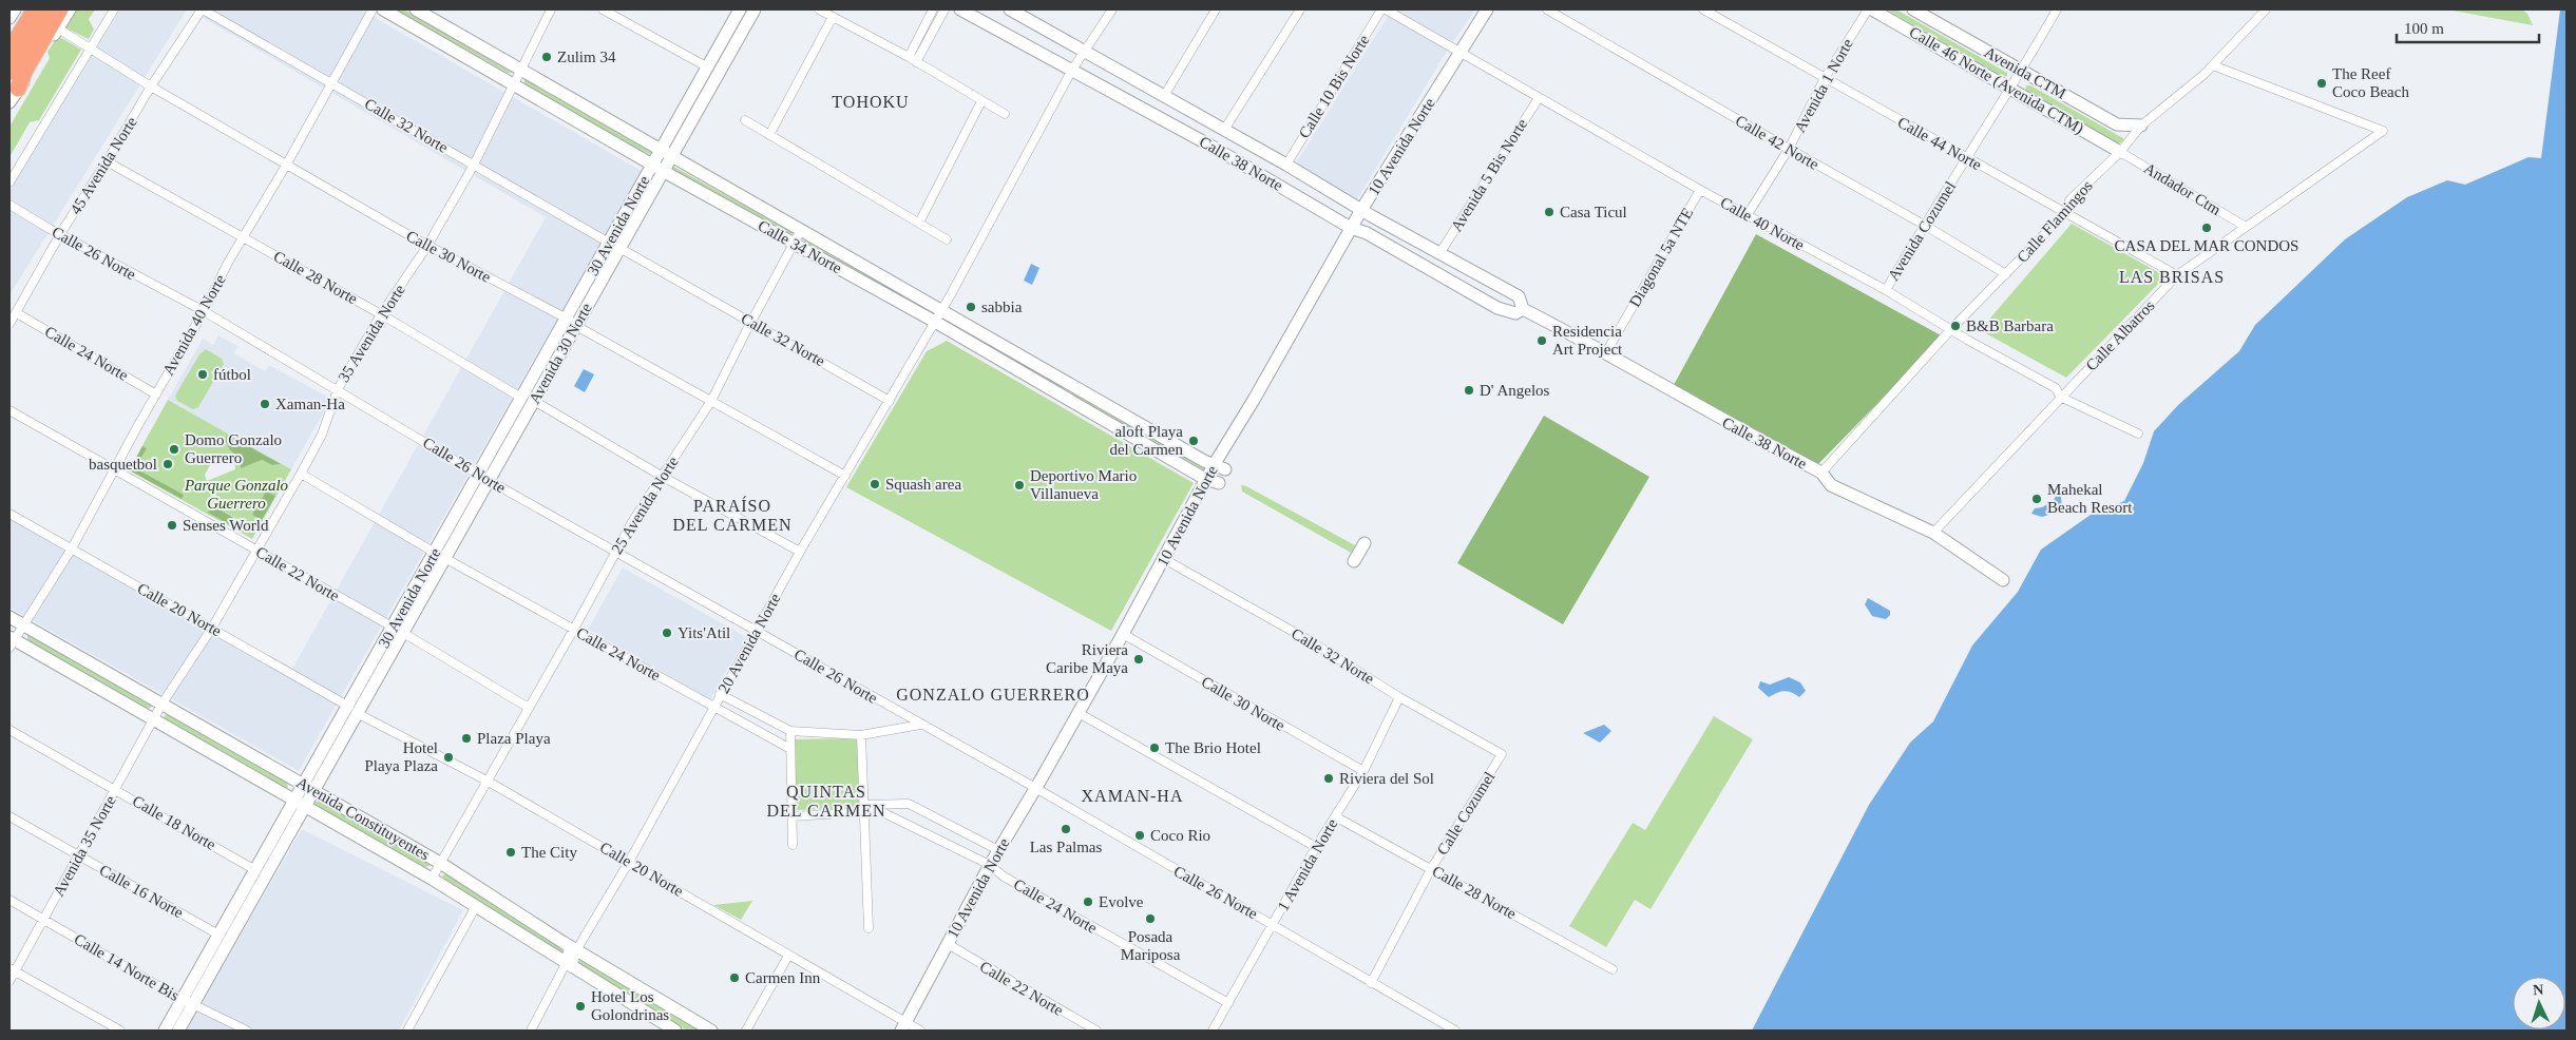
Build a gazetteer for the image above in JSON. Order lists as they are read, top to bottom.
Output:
{
  "streets": {
    "main road": [
      "Avenida CTM",
      "Calle 46 Norte (Avenida CTM)",
      "10 Avenida Norte",
      "Calle 38 Norte",
      "30 Avenida Norte",
      "Calle 34 Norte",
      "Avenida 30 Norte",
      "Avenida Constituyentes"
    ],
    "street": [
      "Avenida 1 Norte",
      "Calle 10 Bis Norte",
      "Calle 32 Norte",
      "Calle 42 Norte",
      "Calle 44 Norte",
      "45 Avenida Norte",
      "Avenida 5 Bis Norte",
      "Andador Ctm",
      "Calle Flamingos",
      "Calle 40 Norte",
      "Avenida Cozumel",
      "Calle 26 Norte",
      "Calle 30 Norte",
      "Diagonal 5a NTE",
      "Calle 28 Norte",
      "Avenida 40 Norte",
      "35 Avenida Norte",
      "Calle Albatros",
      "Calle 24 Norte",
      "25 Avenida Norte",
      "Calle 22 Norte",
      "Calle 20 Norte",
      "20 Avenida Norte",
      "Calle Cozumel",
      "Calle 18 Norte",
      "Avenida 35 Norte",
      "1 Avenida Norte",
      "Calle 16 Norte",
      "Calle 14 Norte Bis"
    ]
  },
  "crossings": [
    ["Avenida CTM", "Calle Flamingos"],
    ["Avenida CTM", "Avenida Cozumel"],
    ["Calle 46 Norte (Avenida CTM)", "Andador Ctm"],
    ["Calle 46 Norte (Avenida CTM)", "Calle Flamingos"],
    ["Calle 46 Norte (Avenida CTM)", "Avenida Cozumel"],
    ["Avenida 1 Norte", "Calle 42 Norte"],
    ["Avenida 1 Norte", "Calle 44 Norte"],
    ["Avenida 1 Norte", "Calle 40 Norte"],
    ["Calle 10 Bis Norte", "Calle 38 Norte"],
    ["Calle 32 Norte", "10 Avenida Norte"],
    ["Calle 32 Norte", "45 Avenida Norte"],
    ["Calle 32 Norte", "30 Avenida Norte"],
    ["Calle 32 Norte", "Avenida 40 Norte"],
    ["Calle 32 Norte", "35 Avenida Norte"],
    ["Calle 32 Norte", "Avenida 30 Norte"],
    ["Calle 32 Norte", "25 Avenida Norte"],
    ["Calle 32 Norte", "20 Avenida Norte"],
    ["Calle 32 Norte", "Calle Cozumel"],
    ["Calle 32 Norte", "1 Avenida Norte"],
    ["Calle 42 Norte", "Calle Flamingos"],
    ["Calle 42 Norte", "Avenida Cozumel"],
    ["Calle 44 Norte", "Calle Flamingos"],
    ["Calle 44 Norte", "Avenida Cozumel"],
    ["Calle 44 Norte", "Calle Albatros"],
    ["10 Avenida Norte", "Calle 38 Norte"],
    ["10 Avenida Norte", "Calle 40 Norte"],
    ["10 Avenida Norte", "Calle 34 Norte"],
    ["10 Avenida Norte", "Calle 26 Norte"],
    ["10 Avenida Norte", "Calle 30 Norte"],
    ["10 Avenida Norte", "Calle 24 Norte"],
    ["10 Avenida Norte", "Calle 22 Norte"],
    ["10 Avenida Norte", "Calle 20 Norte"],
    ["Calle 38 Norte", "Avenida 5 Bis Norte"],
    ["Calle 38 Norte", "Calle Flamingos"],
    ["Calle 38 Norte", "Diagonal 5a NTE"],
    ["Calle 38 Norte", "Calle Albatros"],
    ["45 Avenida Norte", "Calle 26 Norte"],
    ["45 Avenida Norte", "Calle 30 Norte"],
    ["45 Avenida Norte", "Calle 28 Norte"],
    ["45 Avenida Norte", "Calle 24 Norte"],
    ["Avenida 5 Bis Norte", "Calle 40 Norte"],
    ["Andador Ctm", "Calle Flamingos"],
    ["Andador Ctm", "Calle Albatros"],
    ["Calle Flamingos", "Calle 40 Norte"],
    ["Calle Flamingos", "Calle Albatros"],
    ["Calle 40 Norte", "Avenida Cozumel"],
    ["Calle 40 Norte", "Diagonal 5a NTE"],
    ["Calle 40 Norte", "Calle Albatros"],
    ["30 Avenida Norte", "Calle 34 Norte"],
    ["30 Avenida Norte", "Calle 26 Norte"],
    ["30 Avenida Norte", "Calle 30 Norte"],
    ["30 Avenida Norte", "Calle 28 Norte"],
    ["30 Avenida Norte", "Calle 24 Norte"],
    ["30 Avenida Norte", "Avenida 30 Norte"],
    ["30 Avenida Norte", "Calle 22 Norte"],
    ["30 Avenida Norte", "Calle 20 Norte"],
    ["30 Avenida Norte", "Avenida Constituyentes"],
    ["30 Avenida Norte", "Calle 18 Norte"],
    ["30 Avenida Norte", "Calle 16 Norte"],
    ["30 Avenida Norte", "Calle 14 Norte Bis"],
    ["Calle 34 Norte", "35 Avenida Norte"],
    ["Calle 34 Norte", "25 Avenida Norte"],
    ["Calle 34 Norte", "20 Avenida Norte"],
    ["Calle 26 Norte", "Avenida 40 Norte"],
    ["Calle 26 Norte", "35 Avenida Norte"],
    ["Calle 26 Norte", "25 Avenida Norte"],
    ["Calle 26 Norte", "20 Avenida Norte"],
    ["Calle 26 Norte", "Calle Cozumel"],
    ["Calle 26 Norte", "1 Avenida Norte"],
    ["Calle 30 Norte", "Avenida 40 Norte"],
    ["Calle 30 Norte", "35 Avenida Norte"],
    ["Calle 30 Norte", "Avenida 30 Norte"],
    ["Calle 30 Norte", "25 Avenida Norte"],
    ["Calle 30 Norte", "20 Avenida Norte"],
    ["Calle 30 Norte", "1 Avenida Norte"],
    ["Calle 28 Norte", "Avenida 40 Norte"],
    ["Calle 28 Norte", "35 Avenida Norte"],
    ["Calle 28 Norte", "Calle Cozumel"],
    ["Calle 28 Norte", "1 Avenida Norte"],
    ["Avenida 40 Norte", "Calle 24 Norte"],
    ["Avenida 40 Norte", "Calle 22 Norte"],
    ["Avenida 40 Norte", "Calle 20 Norte"],
    ["Avenida 40 Norte", "Avenida Constituyentes"],
    ["35 Avenida Norte", "Calle 22 Norte"],
    ["35 Avenida Norte", "Calle 20 Norte"],
    ["35 Avenida Norte", "Avenida Constituyentes"],
    ["35 Avenida Norte", "Avenida 35 Norte"],
    ["Calle 24 Norte", "25 Avenida Norte"],
    ["Calle 24 Norte", "20 Avenida Norte"],
    ["Calle 24 Norte", "1 Avenida Norte"],
    ["25 Avenida Norte", "Calle 22 Norte"],
    ["25 Avenida Norte", "Calle 20 Norte"],
    ["25 Avenida Norte", "Avenida Constituyentes"],
    ["Calle 20 Norte", "20 Avenida Norte"],
    ["20 Avenida Norte", "Avenida Constituyentes"],
    ["Avenida Constituyentes", "Avenida 35 Norte"],
    ["Calle 18 Norte", "Avenida 35 Norte"],
    ["Avenida 35 Norte", "Calle 16 Norte"],
    ["Avenida 35 Norte", "Calle 14 Norte Bis"]
  ],
  "districts": [
    "TOHOKU",
    "LAS BRISAS",
    "PARAÍSO DEL CARMEN",
    "GONZALO GUERRERO",
    "QUINTAS DEL CARMEN",
    "XAMAN-HA"
  ],
  "parks": ["Parque Gonzalo Guerrero"],
  "places": [
    "Zulim 34",
    "The Reef Coco Beach",
    "Casa Ticul",
    "CASA DEL MAR CONDOS",
    "sabbia",
    "B&B Barbara",
    "Residencia Art Project",
    "fútbol",
    "D' Angelos",
    "Xaman-Ha",
    "aloft Playa del Carmen",
    "Domo Gonzalo Guerrero",
    "basquetbol",
    "Squash area",
    "Deportivo Mario Villanueva",
    "Mahekal Beach Resort",
    "Senses World",
    "Yits'Atil",
    "Riviera Caribe Maya",
    "Plaza Playa",
    "The Brio Hotel",
    "Hotel Playa Plaza",
    "Riviera del Sol",
    "Las Palmas",
    "Coco Rio",
    "The City",
    "Evolve",
    "Posada Mariposa",
    "Carmen Inn",
    "Hotel Los Golondrinas"
  ],
  "scale_bar": "100 m",
  "north": "top"
}
